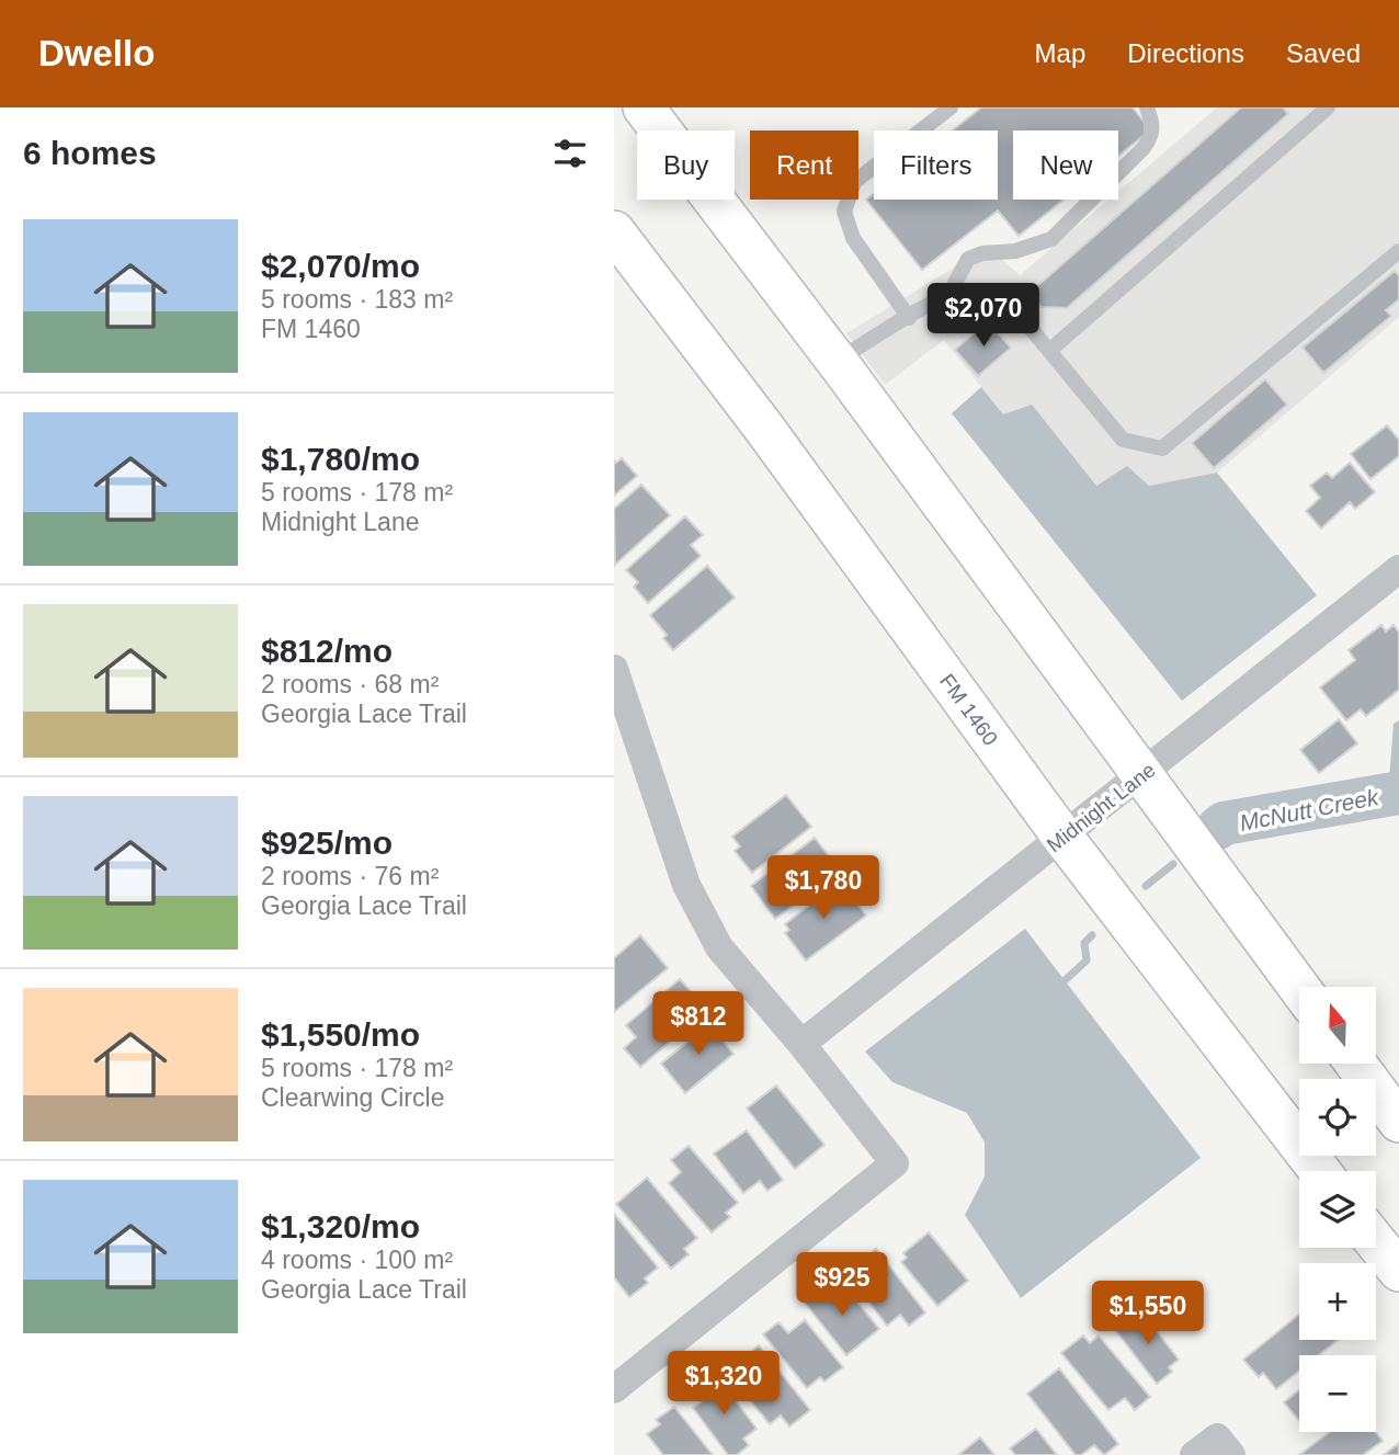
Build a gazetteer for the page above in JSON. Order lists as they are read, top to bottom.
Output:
{
  "streets": {
    "main road": ["FM 1460"],
    "street": ["Midnight Lane"]
  },
  "crossings": [
    ["FM 1460", "Midnight Lane"]
  ],
  "water": ["McNutt Creek"],
  "north": "top",
  "page": {
    "header": "Dwello",
    "nav": ["Map", "Directions", "Saved"],
    "heading": "6 homes",
    "chip": [
      "Buy",
      "Rent",
      "Filters",
      "New"
    ],
    "list": [
      {
        "name": "$2,070/mo",
        "note": "5 rooms · 183 m² · FM 1460"
      },
      {
        "name": "$1,780/mo",
        "note": "5 rooms · 178 m² · Midnight Lane"
      },
      {
        "name": "$812/mo",
        "note": "2 rooms · 68 m² · Georgia Lace Trail"
      },
      {
        "name": "$925/mo",
        "note": "2 rooms · 76 m² · Georgia Lace Trail"
      },
      {
        "name": "$1,550/mo",
        "note": "5 rooms · 178 m² · Clearwing Circle"
      },
      {
        "name": "$1,320/mo",
        "note": "4 rooms · 100 m² · Georgia Lace Trail"
      }
    ],
    "price": [
      "$2,070",
      "$1,780",
      "$812",
      "$925",
      "$1,550",
      "$1,320"
    ],
    "map_buttons": ["+", "−"]
  }
}
